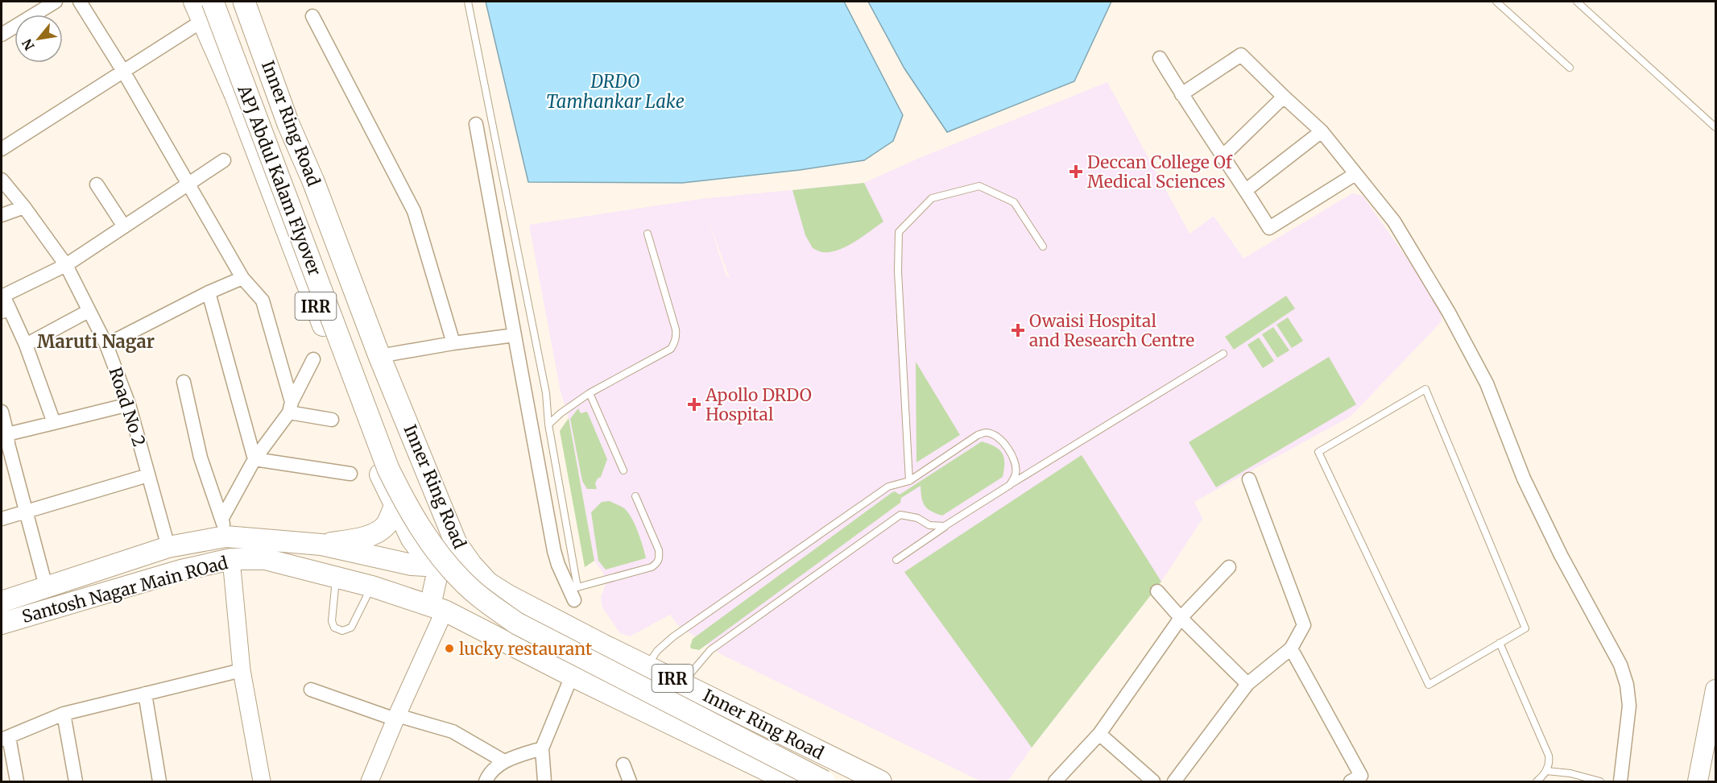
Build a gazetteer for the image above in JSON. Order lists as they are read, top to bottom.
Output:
{
  "streets": {
    "highway": ["Inner Ring Road", "APJ Abdul Kalam Flyover", "IRR"],
    "main road": ["Santosh Nagar Main ROad"],
    "street": ["Road No 2"]
  },
  "crossings": [
    ["Inner Ring Road", "IRR"],
    ["Inner Ring Road", "Santosh Nagar Main ROad"],
    ["IRR", "Santosh Nagar Main ROad"],
    ["Road No 2", "Santosh Nagar Main ROad"]
  ],
  "districts": ["Maruti Nagar"],
  "water": ["DRDO Tamhankar Lake"],
  "places": {
    "health": ["Deccan College Of Medical Sciences", "Owaisi Hospital and Research Centre", "Apollo DRDO Hospital"],
    "other": ["lucky restaurant"]
  },
  "north": "bottom left"
}
